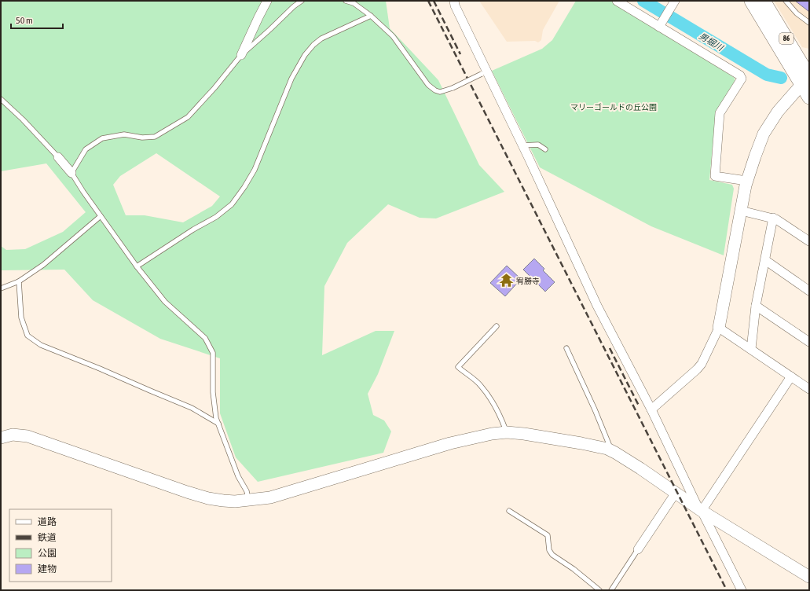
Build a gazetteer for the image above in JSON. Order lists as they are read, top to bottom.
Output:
{
  "streets": {
    "main road": ["86"]
  },
  "water": ["男堀川"],
  "parks": ["マリーゴールドの丘公園"],
  "places": {
    "temple": ["宥勝寺"]
  },
  "legend": [
    "道路",
    "鉄道",
    "公園",
    "建物"
  ],
  "scale_bar": "50 m"
}
